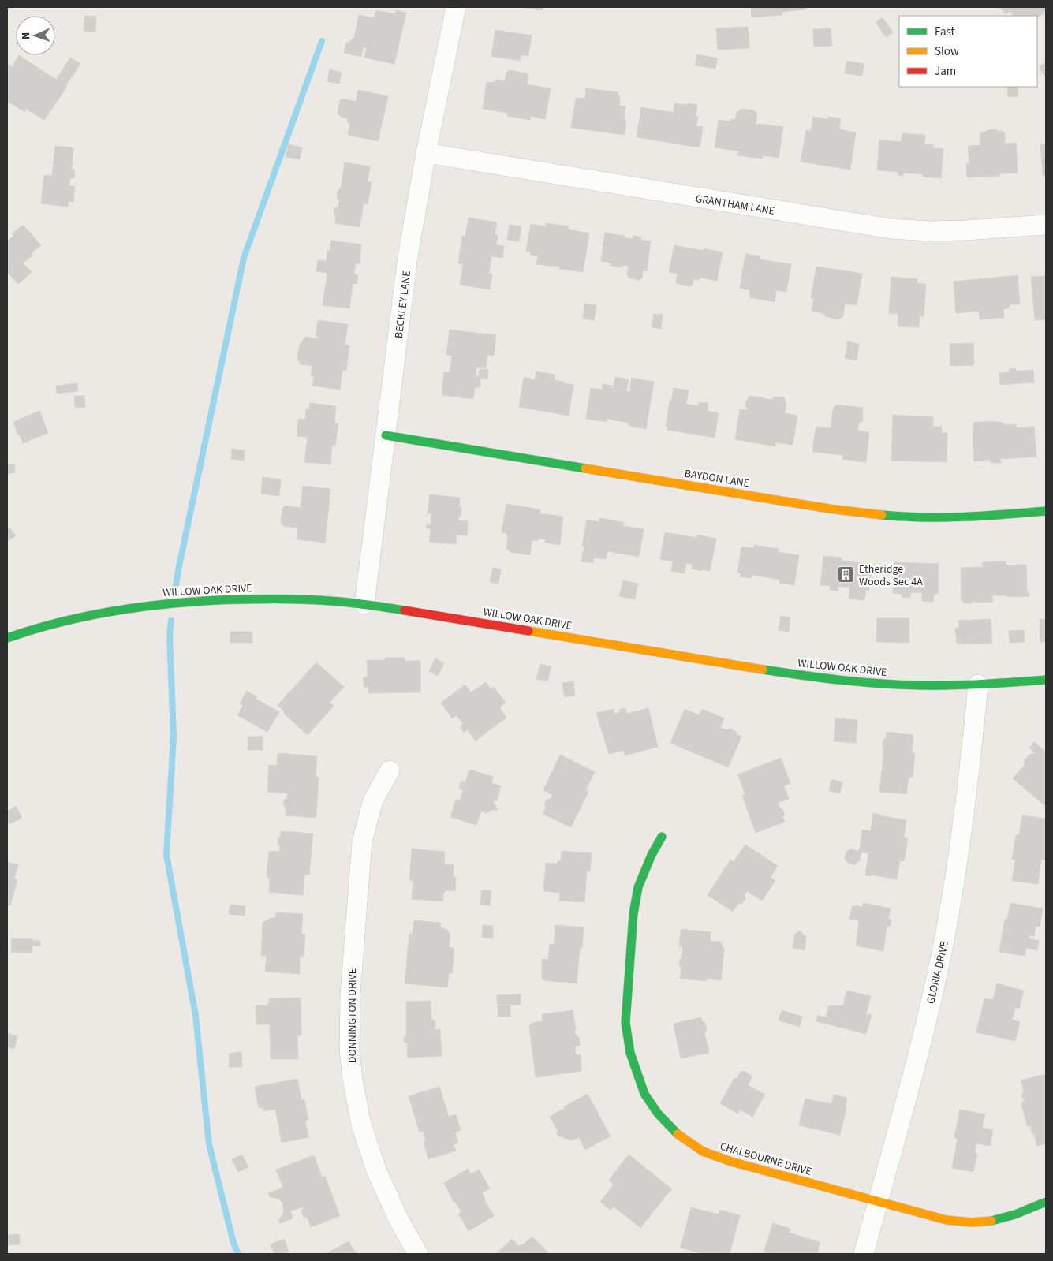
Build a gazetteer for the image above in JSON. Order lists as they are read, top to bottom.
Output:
{
  "streets": {
    "street": [
      "GRANTHAM LANE",
      "BECKLEY LANE",
      "BAYDON LANE",
      "WILLOW OAK DRIVE",
      "GLORIA DRIVE",
      "DONNINGTON DRIVE",
      "CHALBOURNE DRIVE"
    ]
  },
  "crossings": [
    ["GRANTHAM LANE", "BECKLEY LANE"],
    ["BECKLEY LANE", "BAYDON LANE"],
    ["BECKLEY LANE", "WILLOW OAK DRIVE"],
    ["WILLOW OAK DRIVE", "GLORIA DRIVE"],
    ["GLORIA DRIVE", "CHALBOURNE DRIVE"]
  ],
  "places": {
    "building": ["Etheridge Woods Sec 4A"]
  },
  "legend": ["Fast", "Slow", "Jam"],
  "north": "left"
}
